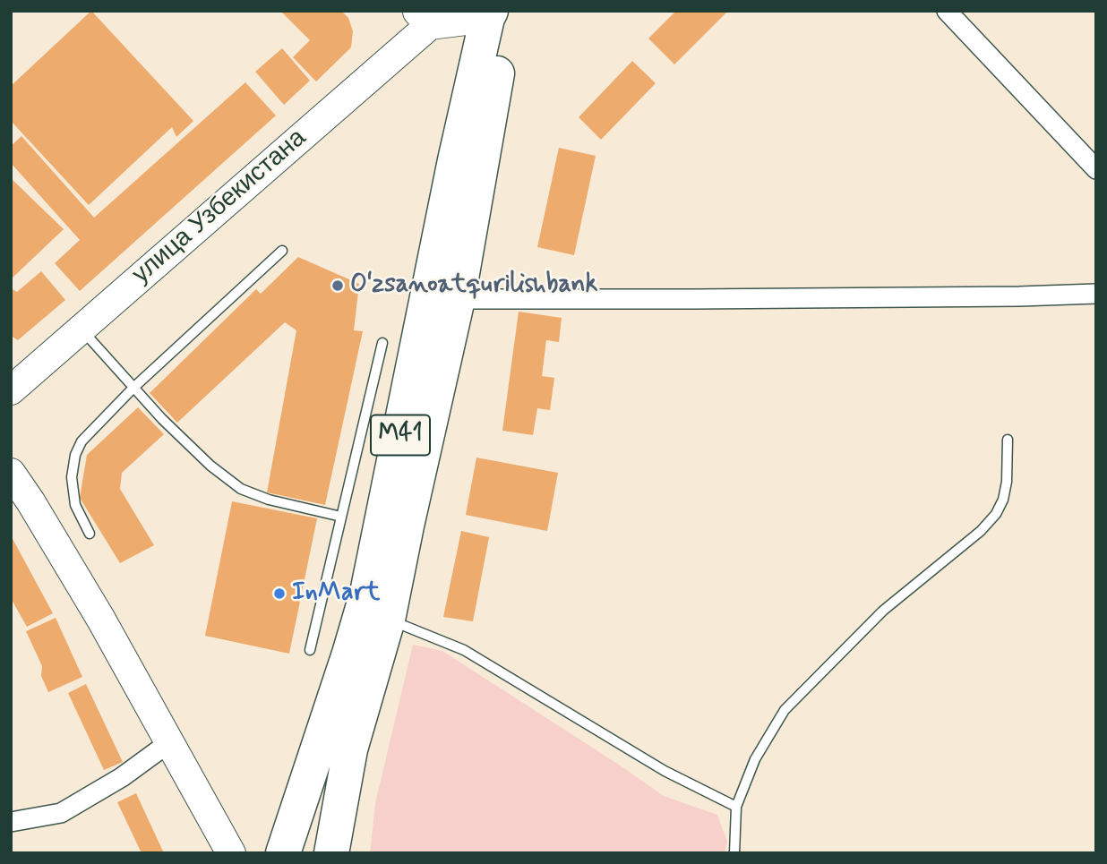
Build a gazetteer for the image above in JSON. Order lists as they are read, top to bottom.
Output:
{
  "streets": {
    "highway": ["M41"],
    "street": ["улица Узбекистана"]
  },
  "places": ["Oʻzsanoatqurilishbank", "InMart"]
}
